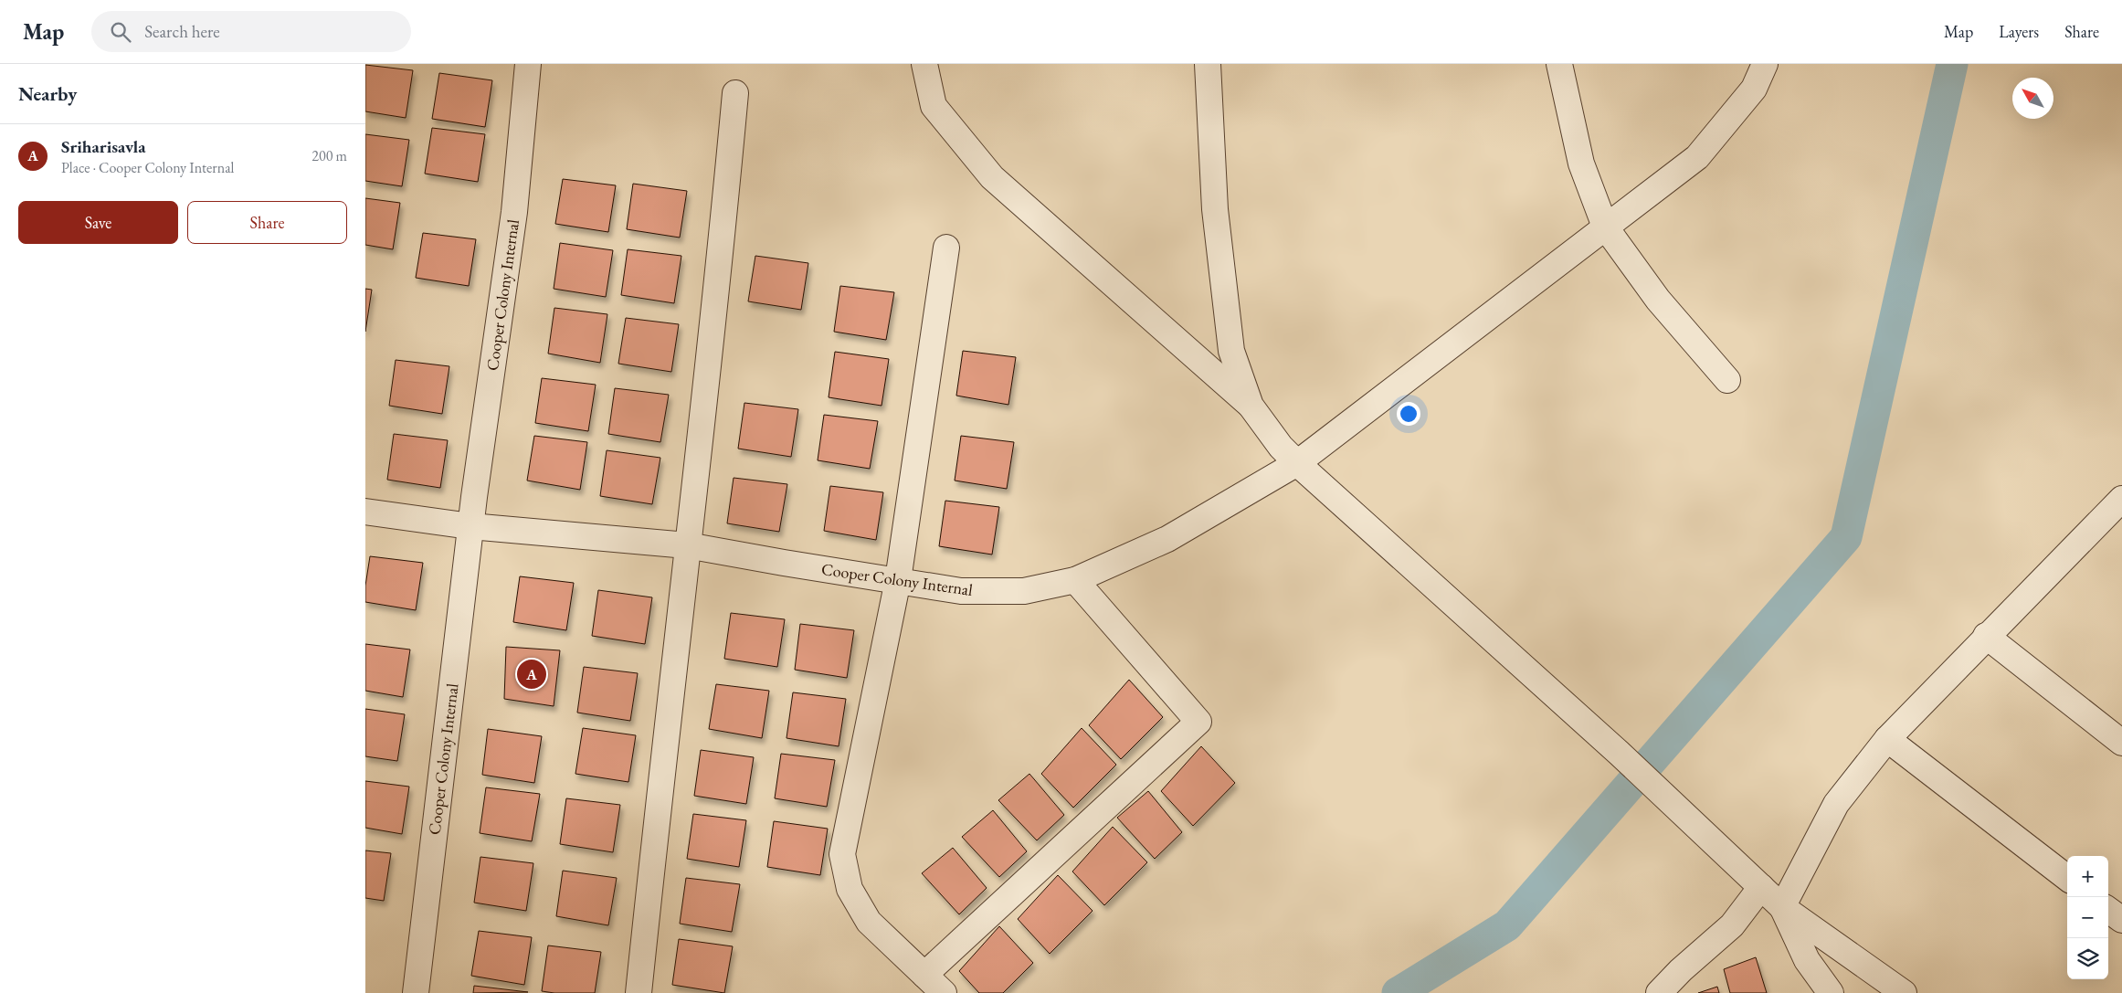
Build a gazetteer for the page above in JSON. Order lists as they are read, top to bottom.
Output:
{
  "streets": {
    "street": ["Cooper Colony Internal"]
  },
  "north": "top left",
  "page": {
    "header": "Map",
    "search": "Search here",
    "nav": ["Map", "Layers", "Share"],
    "heading": "Nearby",
    "list": [
      {
        "mark": "A",
        "name": "Sriharisavla",
        "note": "Place · Cooper Colony Internal",
        "value": "200 m"
      }
    ],
    "buttons": ["Save", "Share"],
    "pins": "A",
    "map_buttons": ["+", "−"]
  }
}
